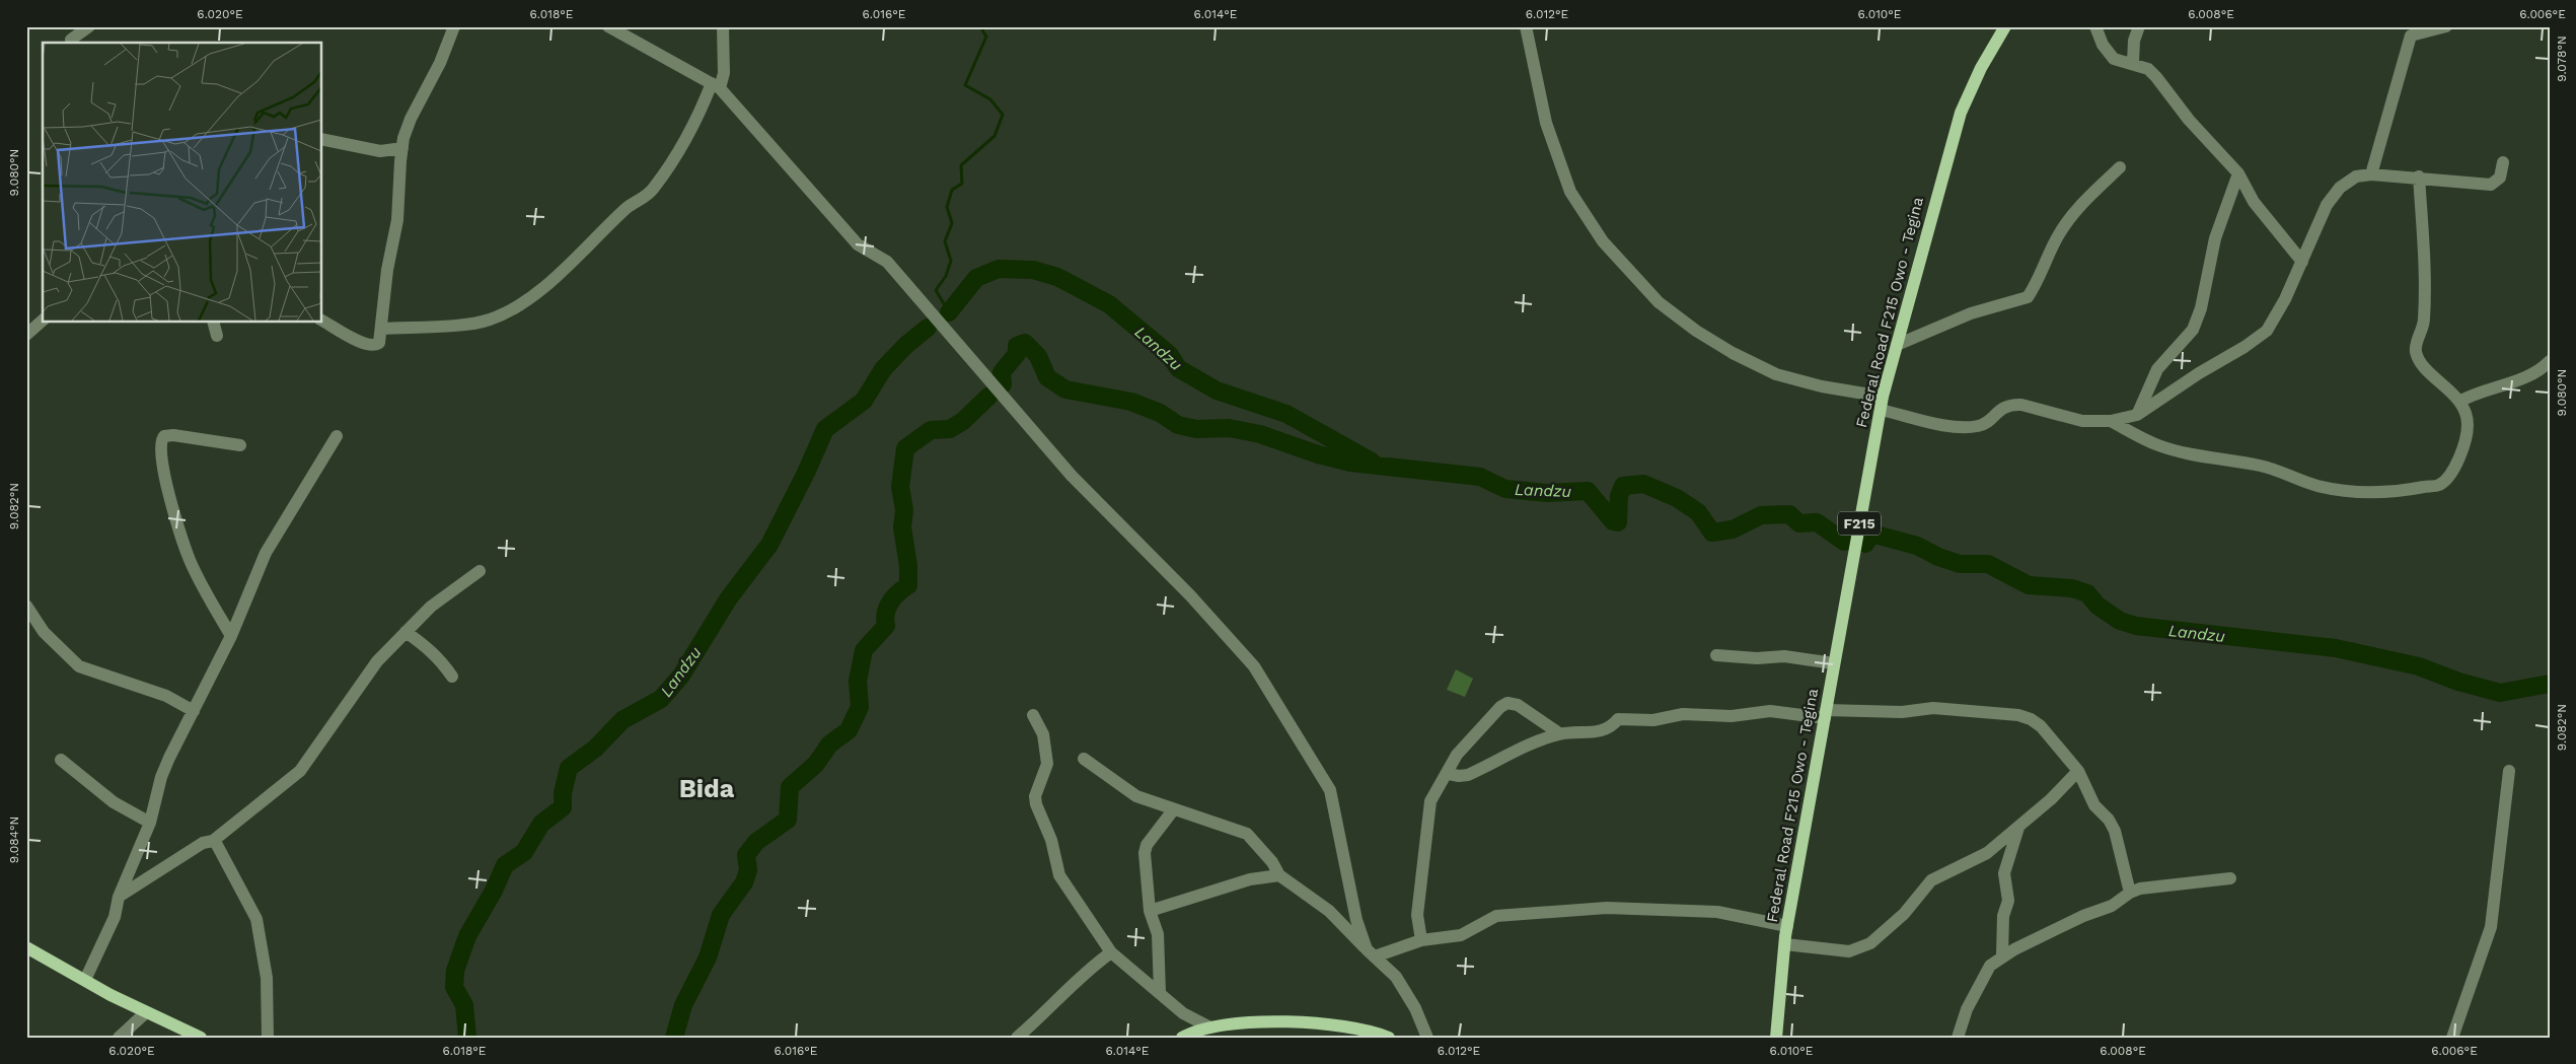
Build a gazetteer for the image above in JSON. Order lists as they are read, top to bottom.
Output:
{
  "streets": {
    "main road": ["Federal Road F215 Owo - Tegina", "F215"]
  },
  "districts": ["Bida"],
  "water": ["Landzu"],
  "coordinates": [
    "6.020°E",
    "6.018°E",
    "6.016°E",
    "6.014°E",
    "6.012°E",
    "6.010°E",
    "6.008°E",
    "6.006°E",
    "9.078°N",
    "9.080°N",
    "9.082°N",
    "9.084°N"
  ]
}
